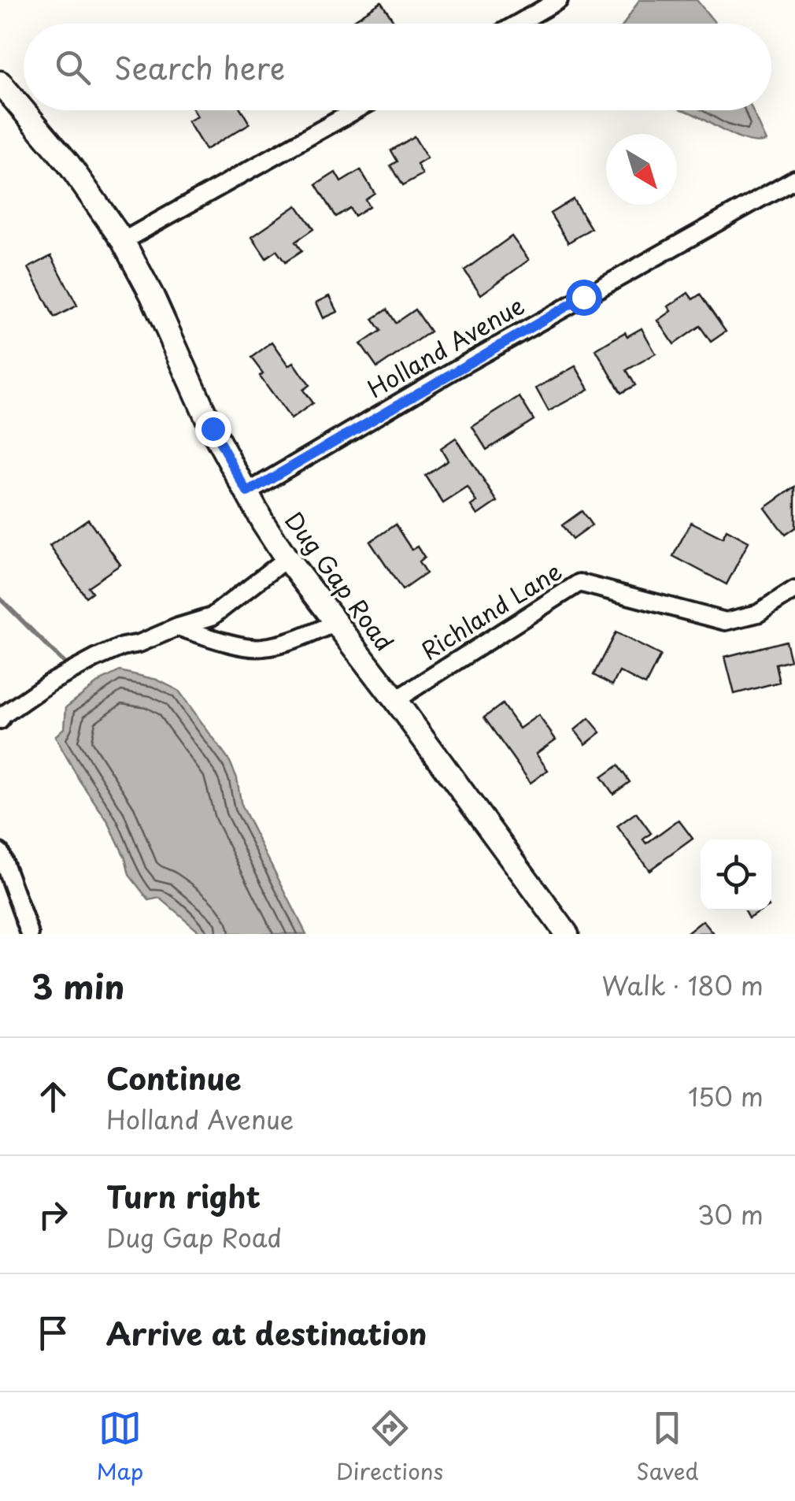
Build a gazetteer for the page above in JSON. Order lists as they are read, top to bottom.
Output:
{
  "streets": {
    "street": ["Holland Avenue", "Dug Gap Road", "Richland Lane"]
  },
  "crossings": [
    ["Holland Avenue", "Dug Gap Road"],
    ["Dug Gap Road", "Richland Lane"]
  ],
  "north": "bottom right",
  "page": {
    "search": "Search here",
    "heading": ["3 min", "Walk · 180 m"],
    "list": [
      ["Continue", "Holland Avenue", "150 m"],
      ["Turn right", "Dug Gap Road", "30 m"],
      "Arrive at destination"
    ],
    "nav": ["Map", "Directions", "Saved"]
  }
}
